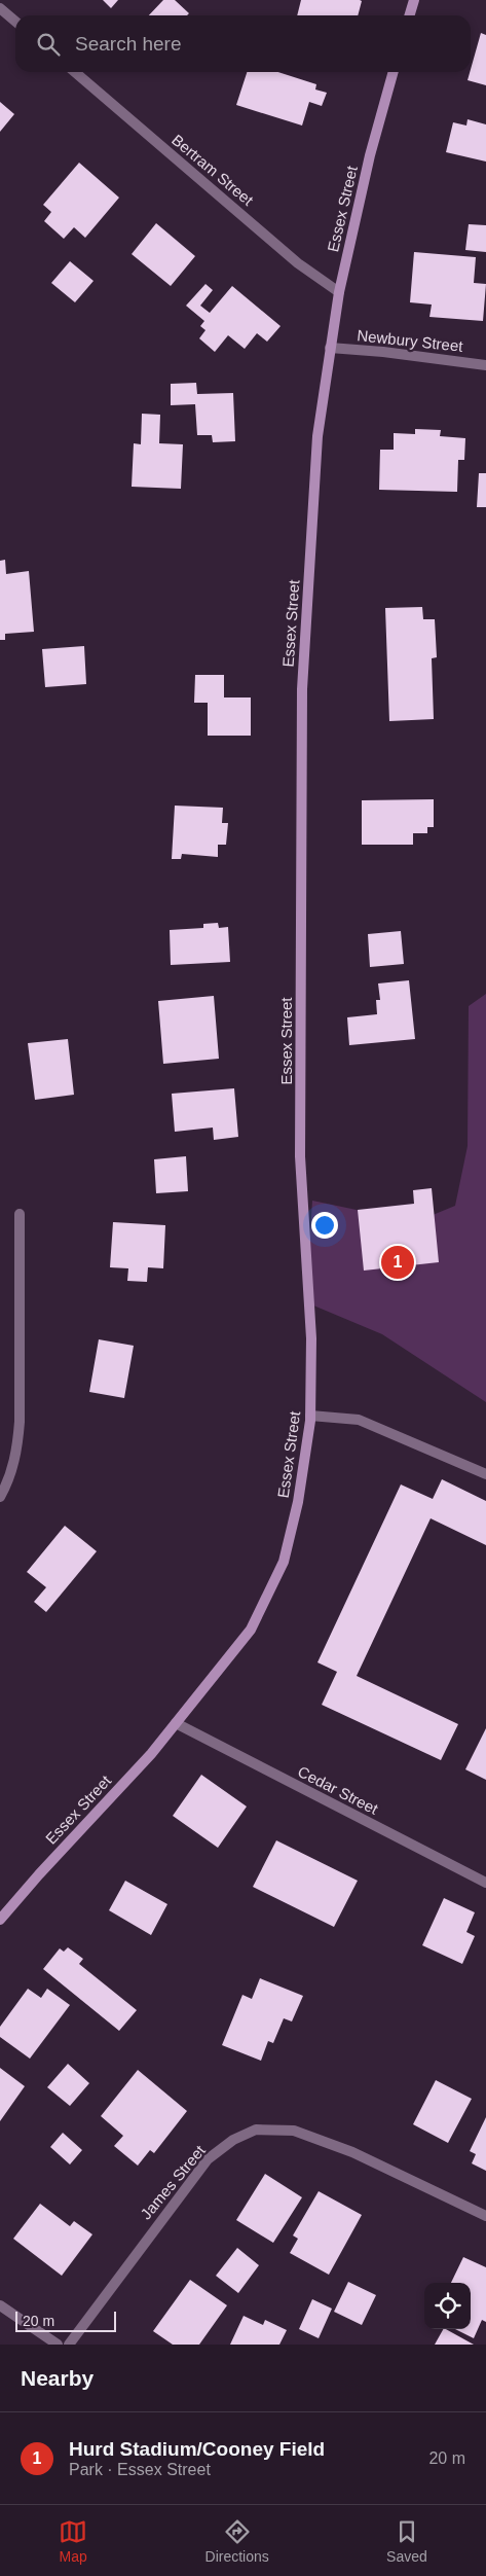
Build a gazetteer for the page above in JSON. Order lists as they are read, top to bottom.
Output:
{
  "streets": {
    "main road": ["Essex Street"],
    "street": [
      "Bertram Street",
      "Newbury Street",
      "Cedar Street",
      "James Street"
    ]
  },
  "crossings": [
    ["Bertram Street", "Essex Street"],
    ["Essex Street", "Newbury Street"],
    ["Essex Street", "Cedar Street"]
  ],
  "scale_bar": "20 m",
  "page": {
    "search": "Search here",
    "pins": "1",
    "scale": "20 m",
    "heading": "Nearby",
    "list": [
      {
        "mark": "1",
        "name": "Hurd Stadium/Cooney Field",
        "note": "Park · Essex Street",
        "value": "20 m"
      }
    ],
    "nav": ["Map", "Directions", "Saved"]
  }
}
